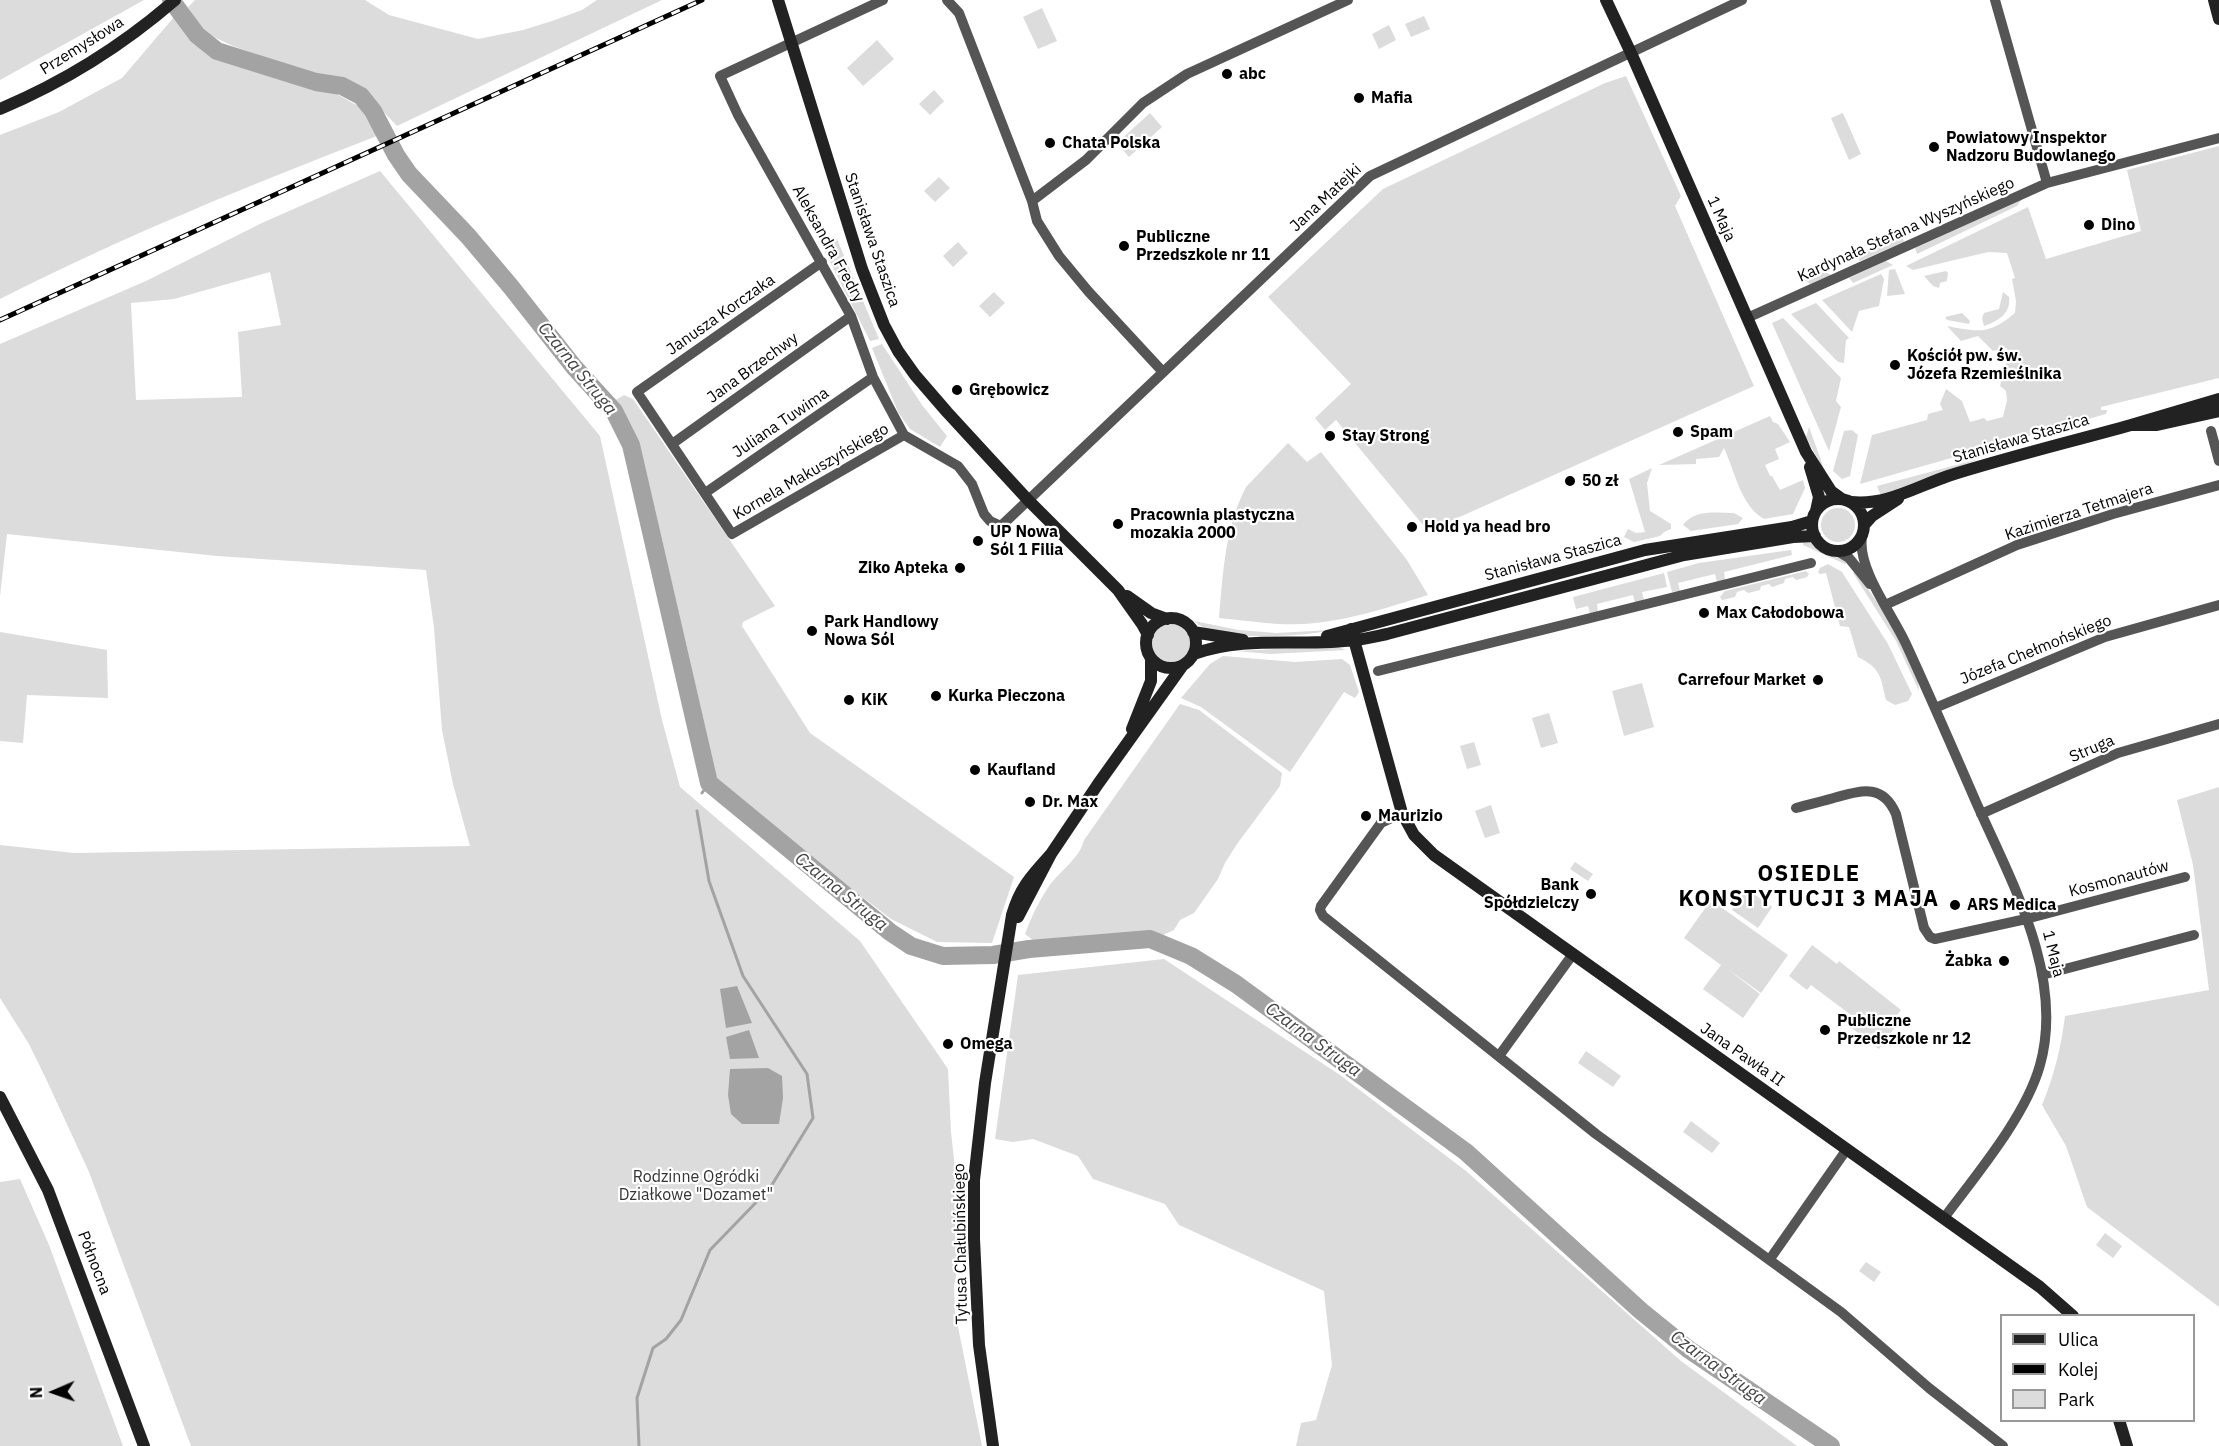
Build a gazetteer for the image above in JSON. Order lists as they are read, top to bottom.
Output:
{
  "streets": {
    "street": [
      "Przemysłowa",
      "Jana Matejki",
      "1 Maja",
      "Kardynała Stefana Wyszyńskiego",
      "Stanisława Staszica",
      "Aleksandra Fredry",
      "Janusza Korczaka",
      "Jana Brzechwy",
      "Juliana Tuwima",
      "Kornela Makuszyńskiego",
      "Kazimierza Tetmajera",
      "Józefa Chełmońskiego",
      "Struga",
      "Kosmonautów",
      "Jana Pawła II",
      "Tytusa Chałubińskiego",
      "Północna"
    ]
  },
  "crossings": [
    ["Jana Matejki", "1 Maja"],
    ["Jana Matejki", "Stanisława Staszica"],
    ["1 Maja", "Kardynała Stefana Wyszyńskiego"],
    ["1 Maja", "Stanisława Staszica"],
    ["1 Maja", "Kazimierza Tetmajera"],
    ["1 Maja", "Józefa Chełmońskiego"],
    ["1 Maja", "Struga"],
    ["1 Maja", "Kosmonautów"],
    ["1 Maja", "Jana Pawła II"],
    ["Stanisława Staszica", "Jana Pawła II"],
    ["Stanisława Staszica", "Tytusa Chałubińskiego"],
    ["Aleksandra Fredry", "Janusza Korczaka"],
    ["Aleksandra Fredry", "Jana Brzechwy"],
    ["Aleksandra Fredry", "Juliana Tuwima"],
    ["Aleksandra Fredry", "Kornela Makuszyńskiego"],
    ["Janusza Korczaka", "Jana Brzechwy"],
    ["Juliana Tuwima", "Kornela Makuszyńskiego"]
  ],
  "districts": ["OSIEDLE KONSTYTUCJI 3 MAJA"],
  "water": ["Czarna Struga"],
  "parks": ["Rodzinne Ogródki Działkowe \"Dozamet\""],
  "places": [
    "abc",
    "Mafia",
    "Chata Polska",
    "Powiatowy Inspektor Nadzoru Budowlanego",
    "Dino",
    "Publiczne Przedszkole nr 11",
    "Kościół pw. św. Józefa Rzemieślnika",
    "Grębowicz",
    "Spam",
    "Stay Strong",
    "50 zł",
    "Pracownia plastyczna mozakia 2000",
    "Hold ya head bro",
    "UP Nowa Sól 1 Filia",
    "Ziko Apteka",
    "Max Całodobowa",
    "Park Handlowy Nowa Sól",
    "Carrefour Market",
    "Kurka Pieczona",
    "KiK",
    "Kaufland",
    "Dr. Max",
    "Maurizio",
    "Bank Spółdzielczy",
    "ARS Medica",
    "Żabka",
    "Publiczne Przedszkole nr 12",
    "Omega"
  ],
  "legend": ["Ulica", "Kolej", "Park"],
  "north": "left"
}
